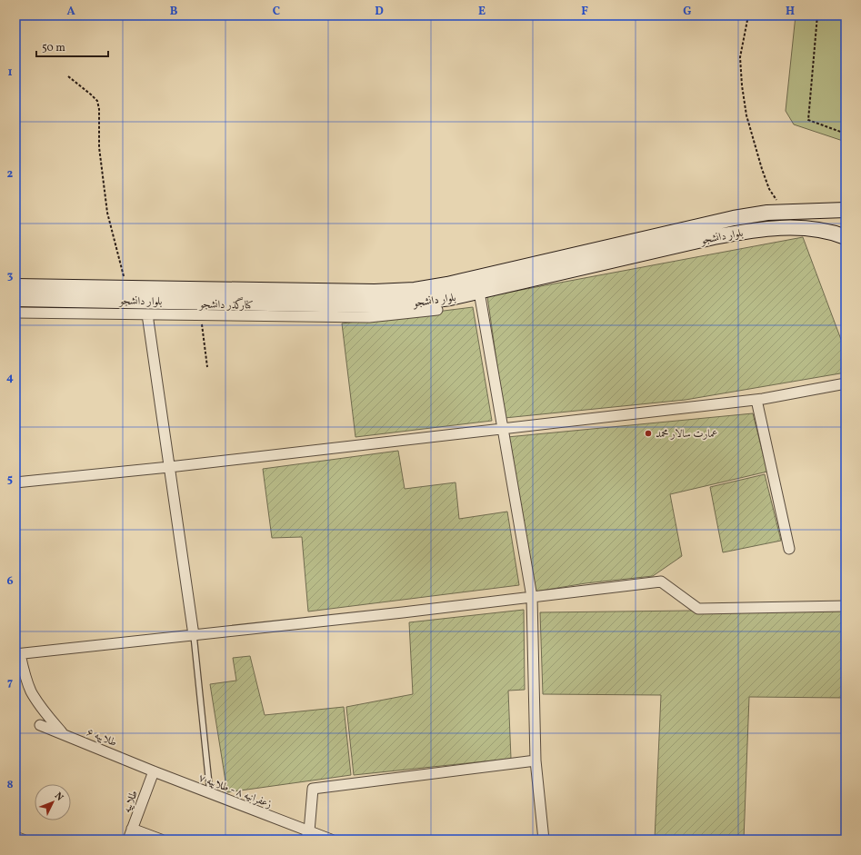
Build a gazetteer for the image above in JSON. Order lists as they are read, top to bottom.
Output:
{
  "streets": {
    "main road": ["بلوار دانشجو"],
    "street": [
      "کنارگذر دانشجو",
      "طلاییه ۶",
      "زعفرانیه ۸ - طلاییه ۷",
      "طلاییه"
    ]
  },
  "crossings": [
    ["طلاییه ۶", "زعفرانیه ۸ - طلاییه ۷"],
    ["طلاییه ۶", "طلاییه"],
    ["زعفرانیه ۸ - طلاییه ۷", "طلاییه"]
  ],
  "places": ["عمارت سالار محمد"],
  "scale_bar": "50 m",
  "north": "top right",
  "grid": {
    "columns": [
      "A",
      "B",
      "C",
      "D",
      "E",
      "F",
      "G",
      "H"
    ],
    "rows": [
      "1",
      "2",
      "3",
      "4",
      "5",
      "6",
      "7",
      "8"
    ]
  }
}
